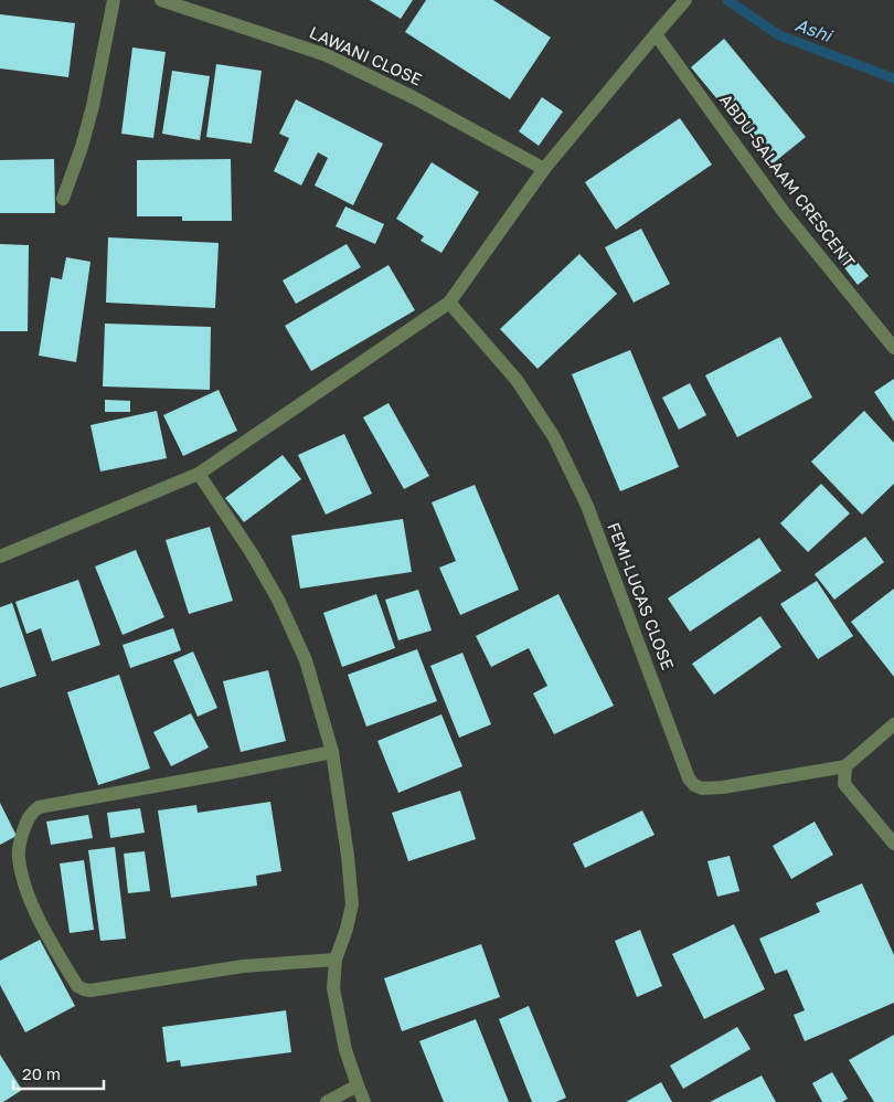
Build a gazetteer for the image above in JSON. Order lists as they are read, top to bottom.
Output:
{
  "streets": {
    "street": ["LAWANI CLOSE", "ABDU-SALAAM CRESCENT", "FEMI-LUCAS CLOSE"]
  },
  "water": ["Ashi"],
  "scale_bar": "20 m"
}
